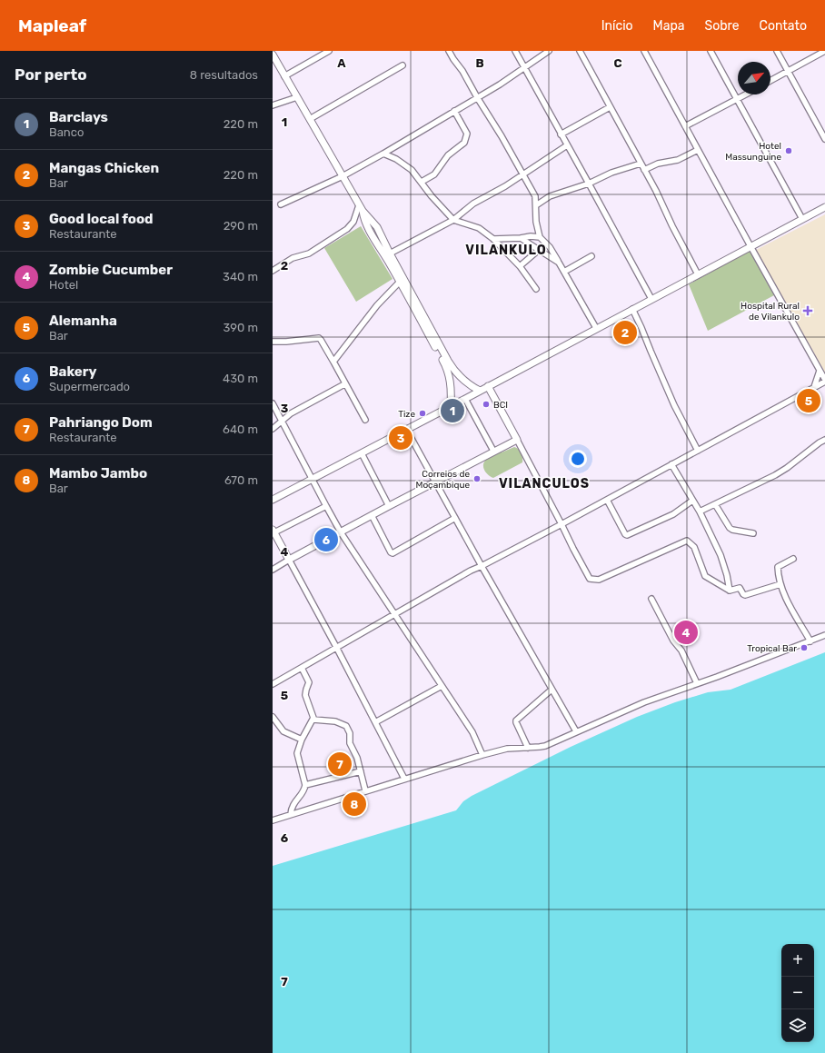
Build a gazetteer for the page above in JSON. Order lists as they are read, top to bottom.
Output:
{
  "districts": ["VILANKULO", "VILANCULOS"],
  "places": {
    "other": [
      "Hotel Massunguine",
      "BCI",
      "Tize",
      "Correios de Moçambique",
      "Tropical Bar"
    ],
    "health": ["Hospital Rural de Vilankulo"]
  },
  "north": "top right",
  "page": {
    "header": "Mapleaf",
    "nav": [
      "Início",
      "Mapa",
      "Sobre",
      "Contato"
    ],
    "heading": ["Por perto", "8 resultados"],
    "list": [
      {
        "mark": "1",
        "name": "Barclays",
        "note": "Banco",
        "value": "220 m"
      },
      {
        "mark": "2",
        "name": "Mangas Chicken",
        "note": "Bar",
        "value": "220 m"
      },
      {
        "mark": "3",
        "name": "Good local food",
        "note": "Restaurante",
        "value": "290 m"
      },
      {
        "mark": "4",
        "name": "Zombie Cucumber",
        "note": "Hotel",
        "value": "340 m"
      },
      {
        "mark": "5",
        "name": "Alemanha",
        "note": "Bar",
        "value": "390 m"
      },
      {
        "mark": "6",
        "name": "Bakery",
        "note": "Supermercado",
        "value": "430 m"
      },
      {
        "mark": "7",
        "name": "Pahriango Dom",
        "note": "Restaurante",
        "value": "640 m"
      },
      {
        "mark": "8",
        "name": "Mambo Jambo",
        "note": "Bar",
        "value": "670 m"
      }
    ],
    "pins": [
      "2",
      "5",
      "1",
      "3",
      "6",
      "4",
      "7",
      "8"
    ],
    "map_buttons": ["+", "−"]
  },
  "grid": {
    "columns": ["A", "B", "C"],
    "rows": [
      "1",
      "2",
      "3",
      "4",
      "5",
      "6",
      "7"
    ]
  }
}
